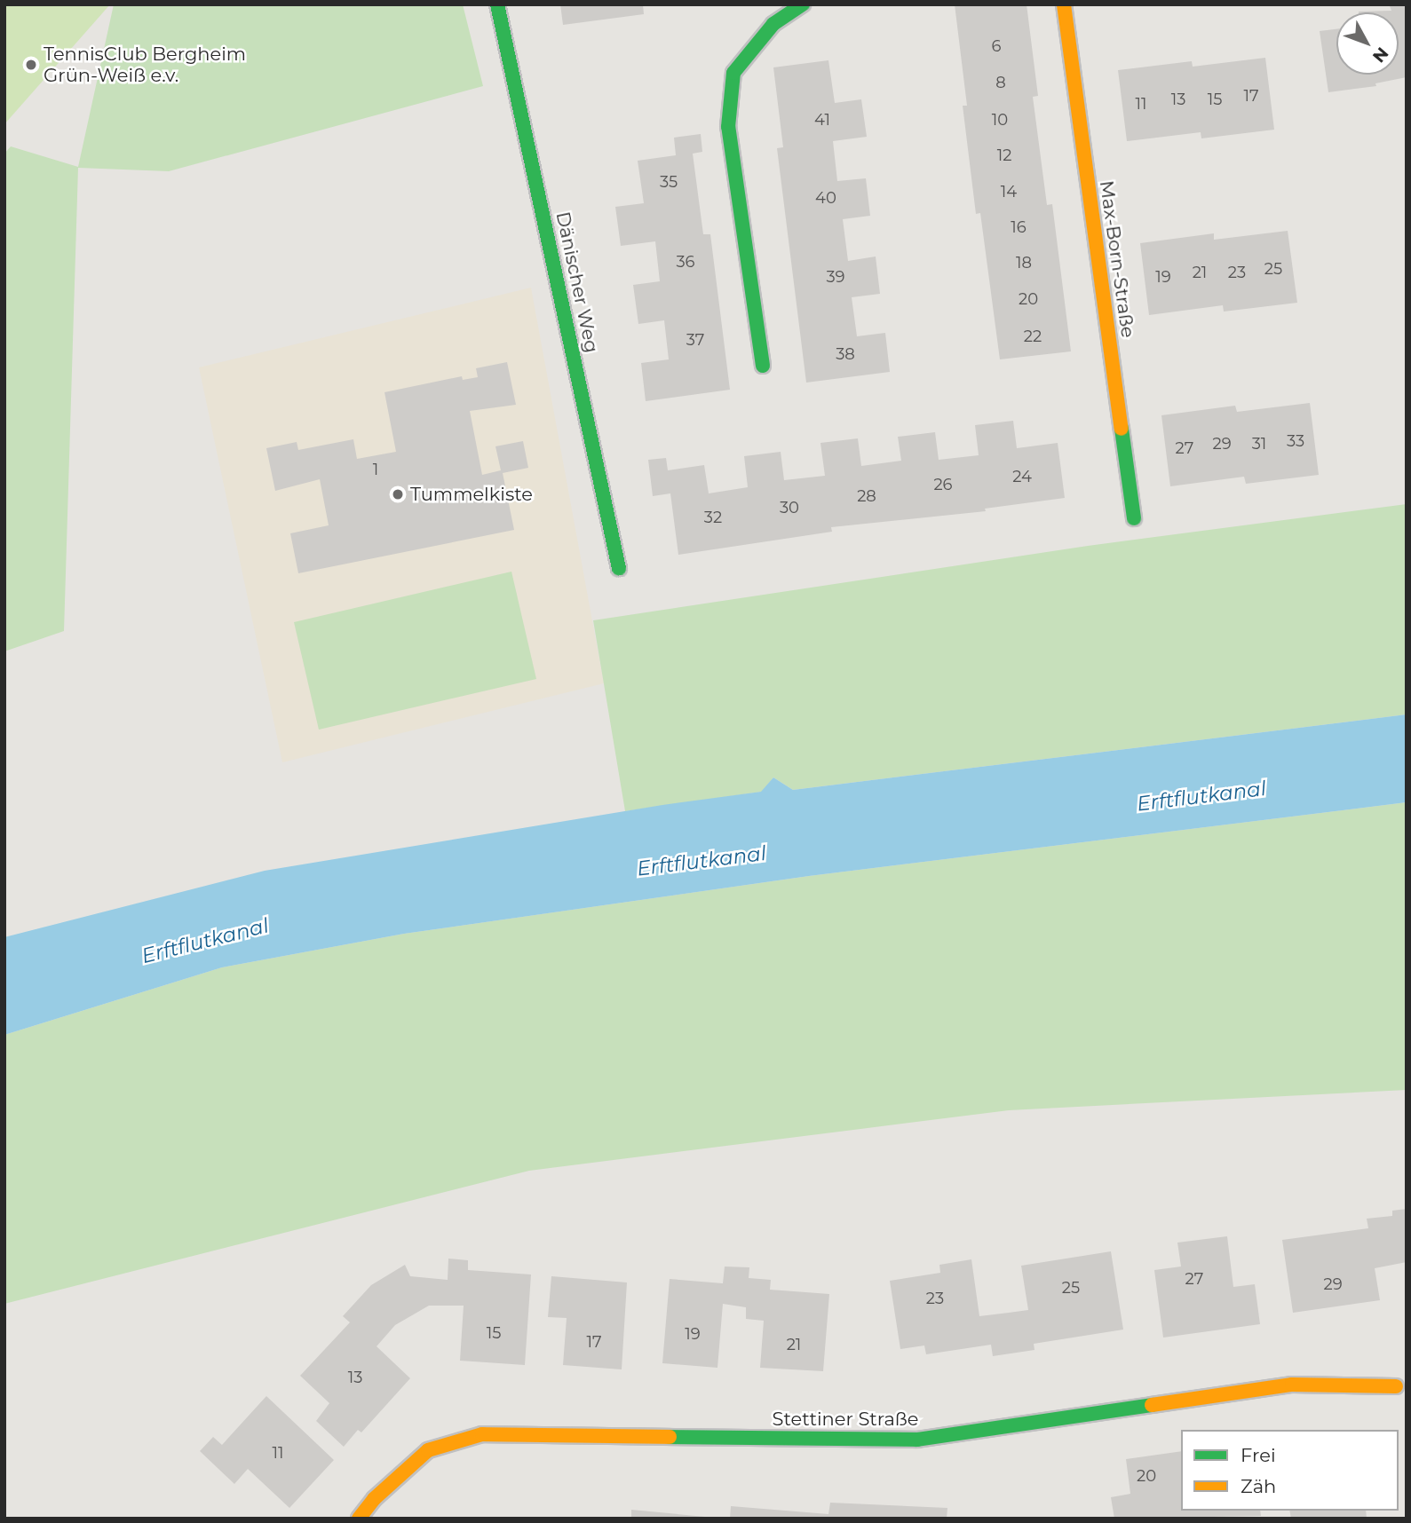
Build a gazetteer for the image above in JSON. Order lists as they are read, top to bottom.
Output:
{
  "streets": {
    "street": ["Max-Born-Straße", "Dänischer Weg", "Stettiner Straße"]
  },
  "water": ["Erftflutkanal"],
  "places": ["TennisClub Bergheim Grün-Weiß e.v.", "Tummelkiste"],
  "house_numbers": [
    "6",
    "8",
    "17",
    "13",
    "15",
    "11",
    "41",
    "10",
    "12",
    "35",
    "14",
    "40",
    "16",
    "36",
    "18",
    "25",
    "21",
    "23",
    "39",
    "19",
    "20",
    "22",
    "37",
    "38",
    "33",
    "29",
    "31",
    "27",
    "1",
    "24",
    "26",
    "28",
    "30",
    "32",
    "27",
    "29",
    "25",
    "23",
    "15",
    "19",
    "17",
    "21",
    "13",
    "11",
    "20"
  ],
  "legend": ["Frei", "Zäh"],
  "north": "bottom right"
}
